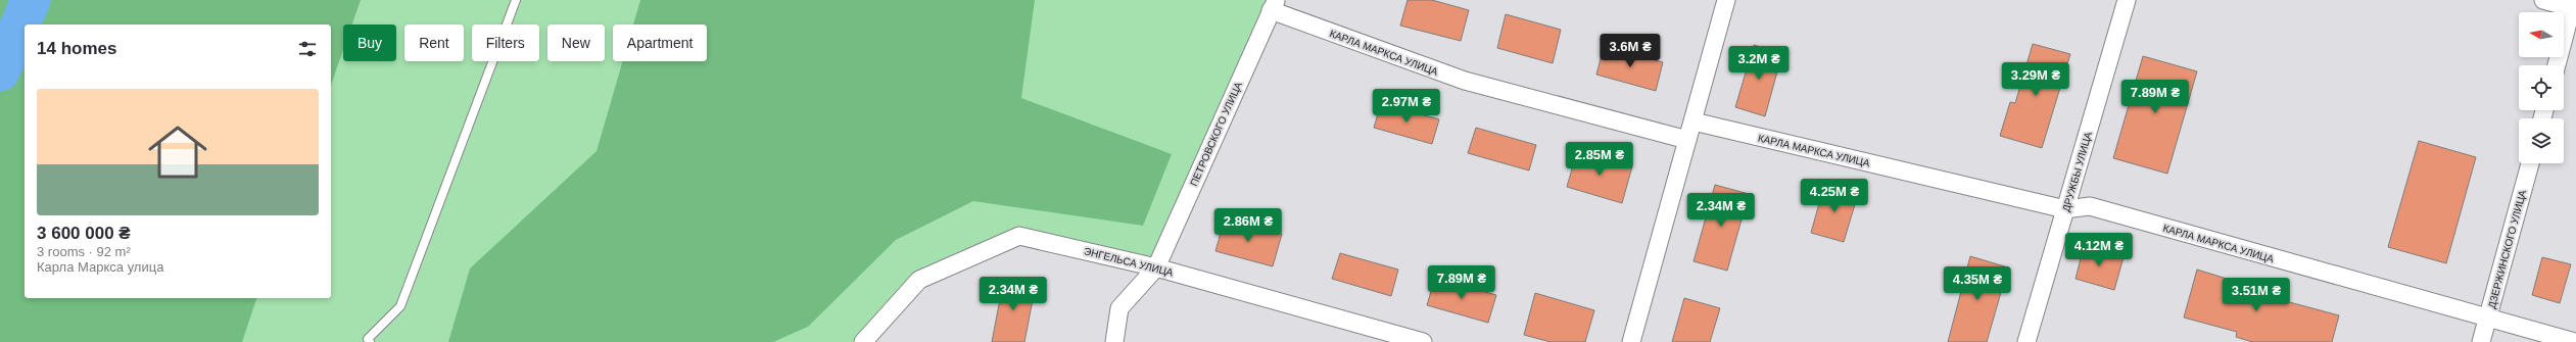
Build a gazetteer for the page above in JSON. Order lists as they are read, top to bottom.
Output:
{
  "streets": {
    "street": [
      "КАРЛА МАРКСА УЛИЦА",
      "ПЕТРОВСКОГО УЛИЦА",
      "ДРУЖБЫ УЛИЦА",
      "ДЗЕРЖИНСКОГО УЛИЦА",
      "ЭНГЕЛЬСА УЛИЦА"
    ]
  },
  "crossings": [
    ["КАРЛА МАРКСА УЛИЦА", "ПЕТРОВСКОГО УЛИЦА"],
    ["КАРЛА МАРКСА УЛИЦА", "ДРУЖБЫ УЛИЦА"],
    ["КАРЛА МАРКСА УЛИЦА", "ДЗЕРЖИНСКОГО УЛИЦА"],
    ["ПЕТРОВСКОГО УЛИЦА", "ЭНГЕЛЬСА УЛИЦА"]
  ],
  "north": "left",
  "page": {
    "chip": [
      "Buy",
      "Rent",
      "Filters",
      "New",
      "Apartment"
    ],
    "heading": "14 homes",
    "price": [
      "3.6M ₴",
      "3.2M ₴",
      "3.29M ₴",
      "7.89M ₴",
      "2.97M ₴",
      "2.85M ₴",
      "4.25M ₴",
      "2.34M ₴",
      "2.86M ₴",
      "4.12M ₴",
      "7.89M ₴",
      "4.35M ₴",
      "2.34M ₴",
      "3.51M ₴"
    ],
    "list": [
      {
        "name": "3 600 000 ₴",
        "note": "3 rooms · 92 m² · Карла Маркса улица"
      }
    ]
  }
}
